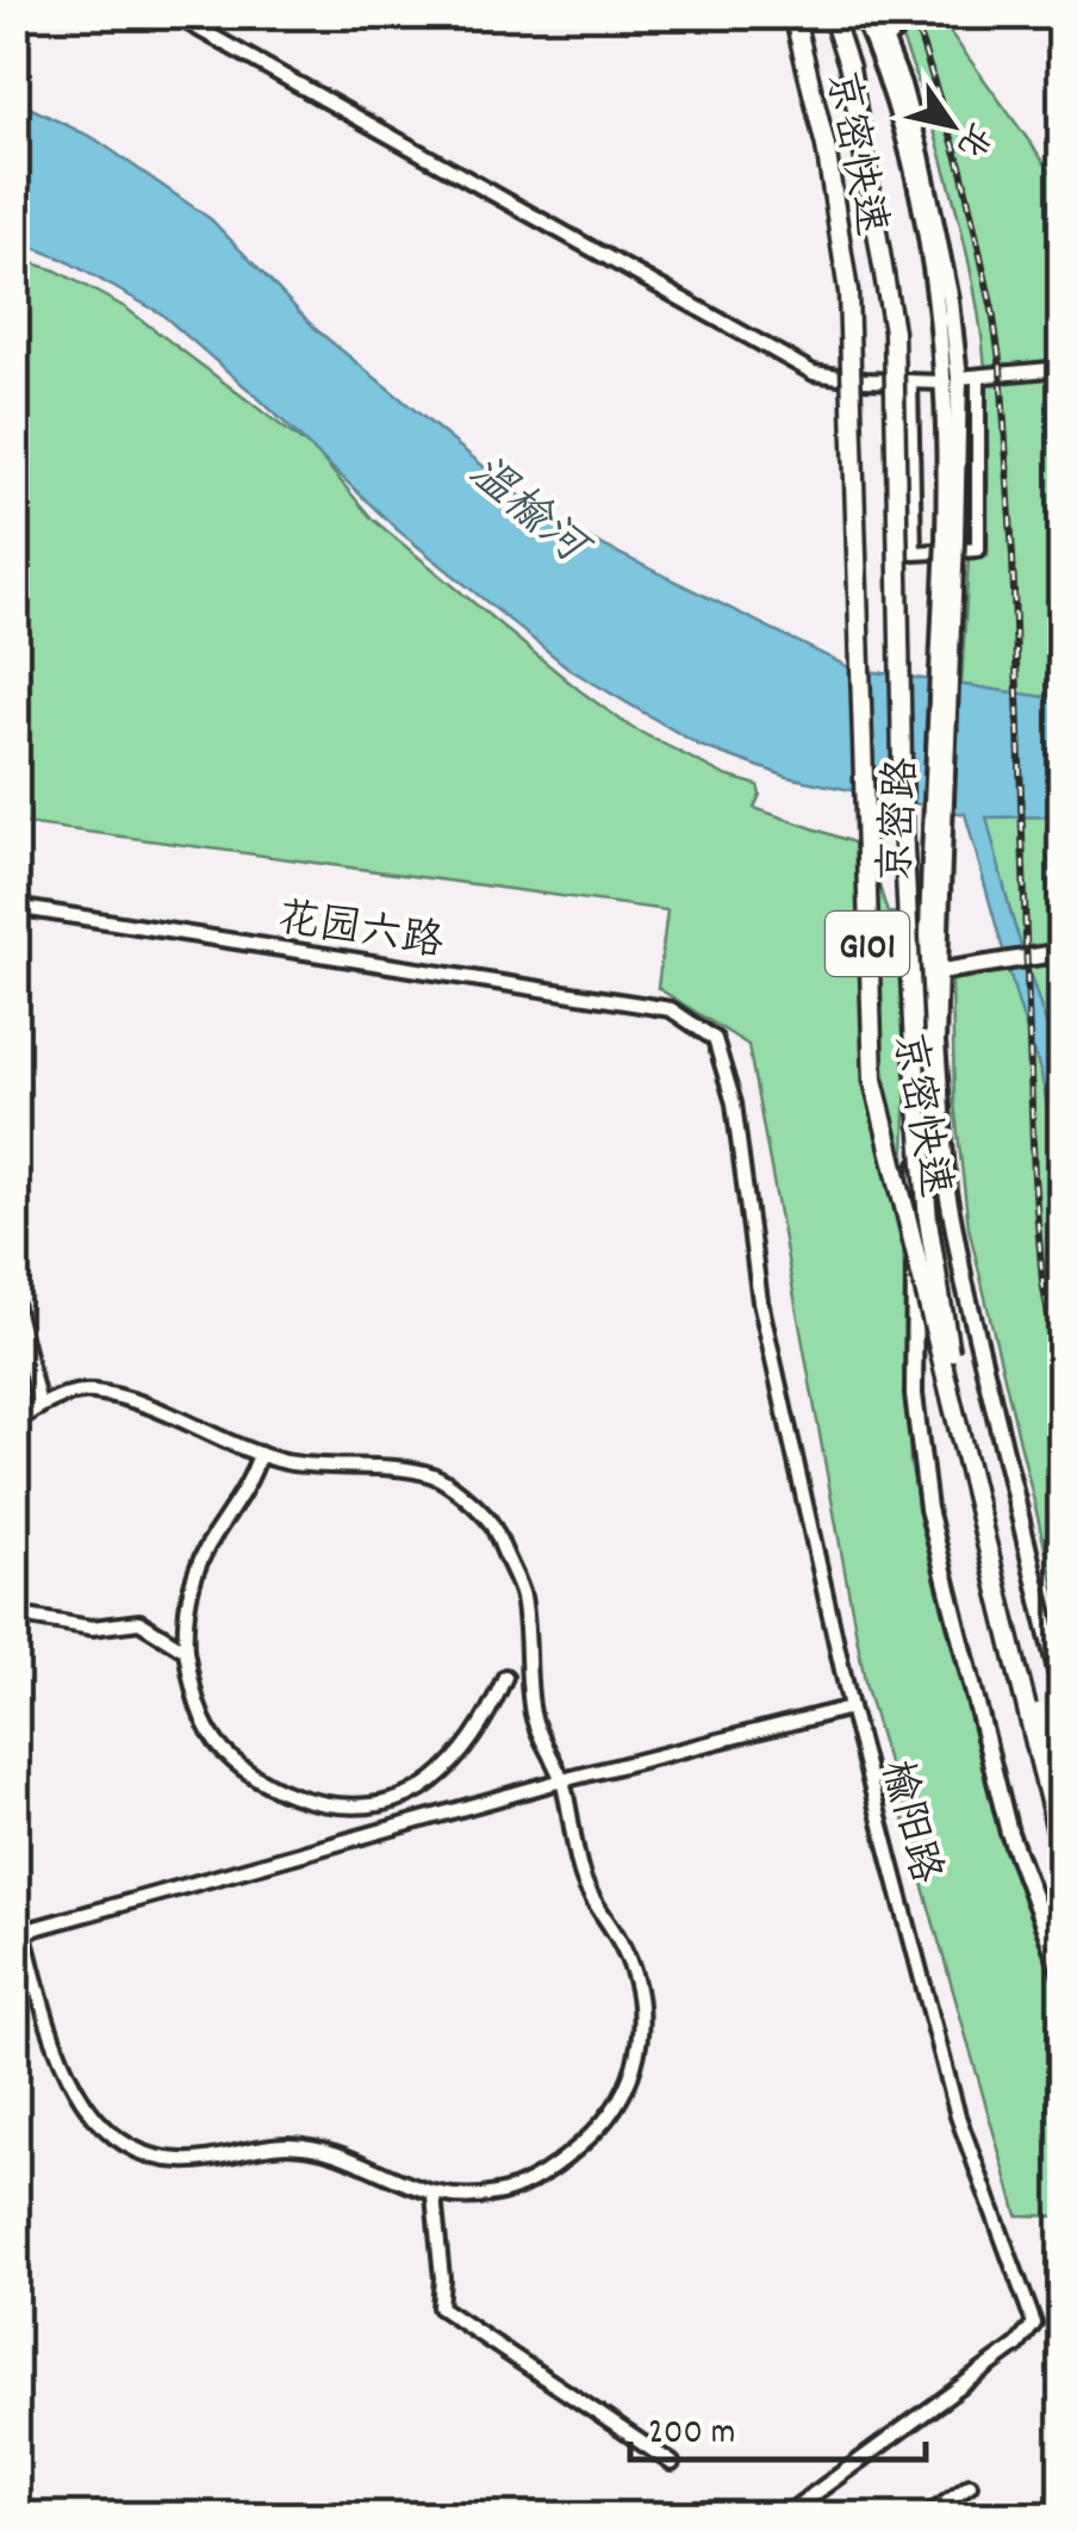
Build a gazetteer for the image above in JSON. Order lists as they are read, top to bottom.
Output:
{
  "streets": {
    "highway": ["京密快速", "G101"],
    "main road": ["京密路"],
    "street": ["花园六路", "榆阳路"]
  },
  "crossings": [
    ["花园六路", "榆阳路"]
  ],
  "water": ["温榆河"],
  "scale_bar": "200 m",
  "north": "bottom right"
}
